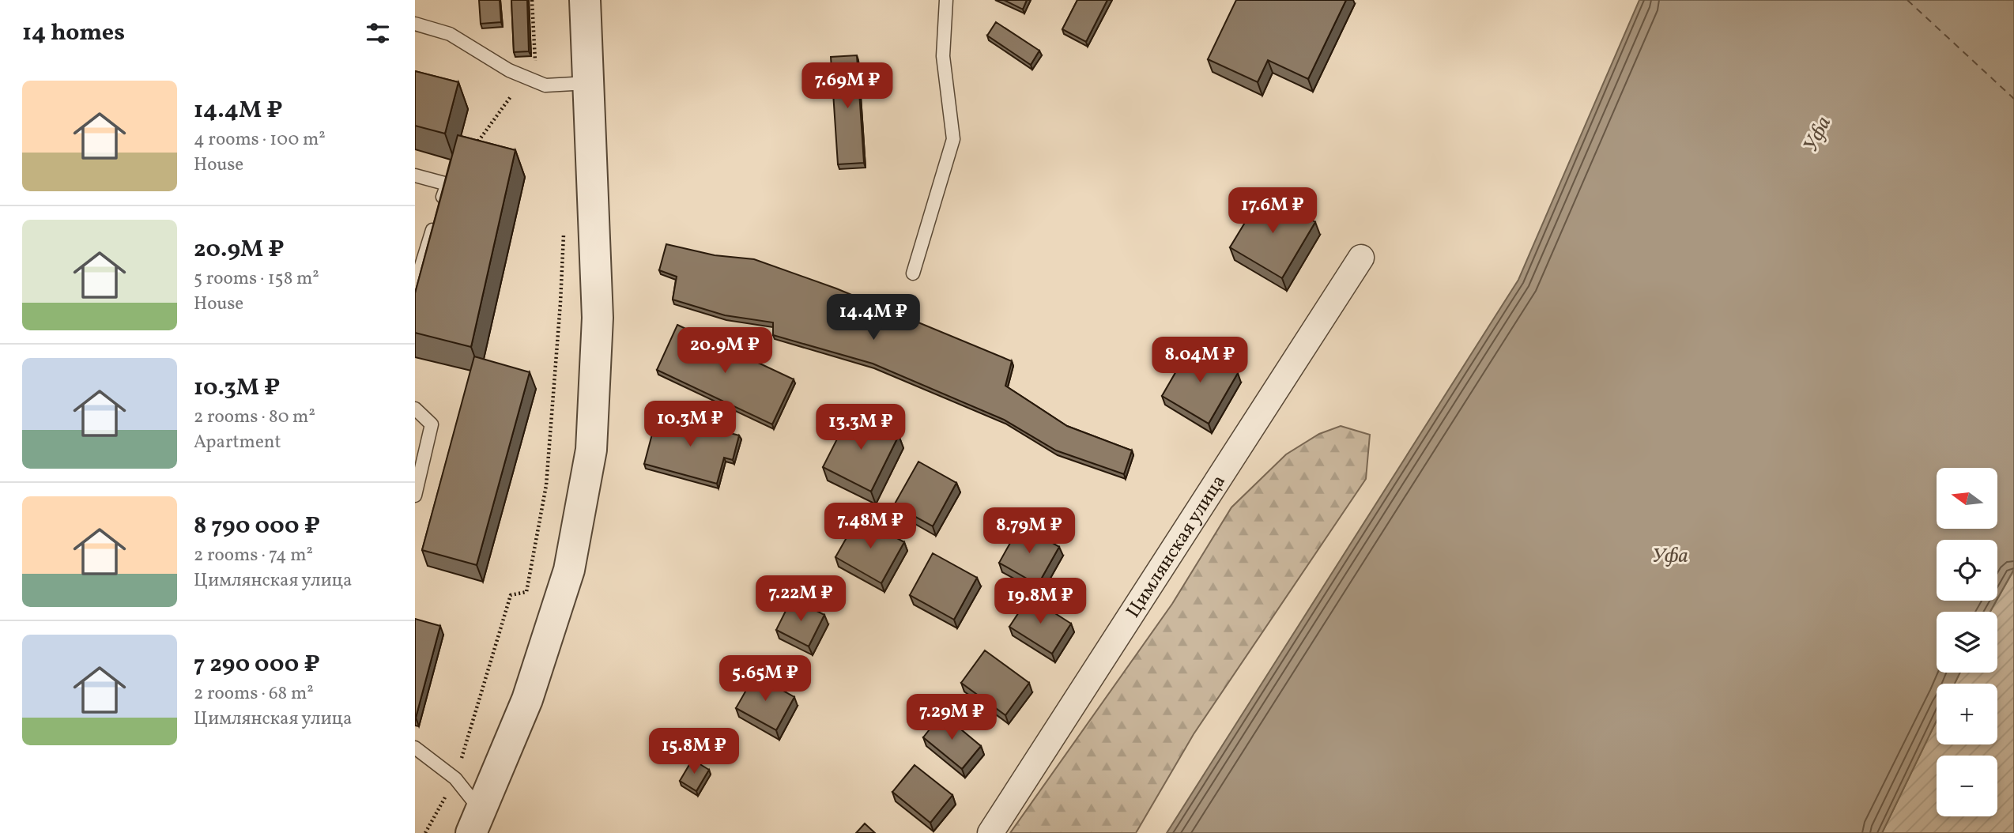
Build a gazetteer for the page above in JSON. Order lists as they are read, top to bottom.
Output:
{
  "streets": {
    "street": ["Цимлянская улица"]
  },
  "water": ["Уфа"],
  "north": "left",
  "page": {
    "heading": "14 homes",
    "price": [
      "7.69M ₽",
      "17.6M ₽",
      "14.4M ₽",
      "20.9M ₽",
      "8.04M ₽",
      "10.3M ₽",
      "13.3M ₽",
      "7.48M ₽",
      "8.79M ₽",
      "7.22M ₽",
      "19.8M ₽",
      "5.65M ₽",
      "7.29M ₽",
      "15.8M ₽"
    ],
    "list": [
      {
        "name": "14.4M ₽",
        "note": "4 rooms · 100 m² · House"
      },
      {
        "name": "20.9M ₽",
        "note": "5 rooms · 158 m² · House"
      },
      {
        "name": "10.3M ₽",
        "note": "2 rooms · 80 m² · Apartment"
      },
      {
        "name": "8 790 000 ₽",
        "note": "2 rooms · 74 m² · Цимлянская улица"
      },
      {
        "name": "7 290 000 ₽",
        "note": "2 rooms · 68 m² · Цимлянская улица"
      }
    ],
    "map_buttons": ["+", "−"]
  }
}
